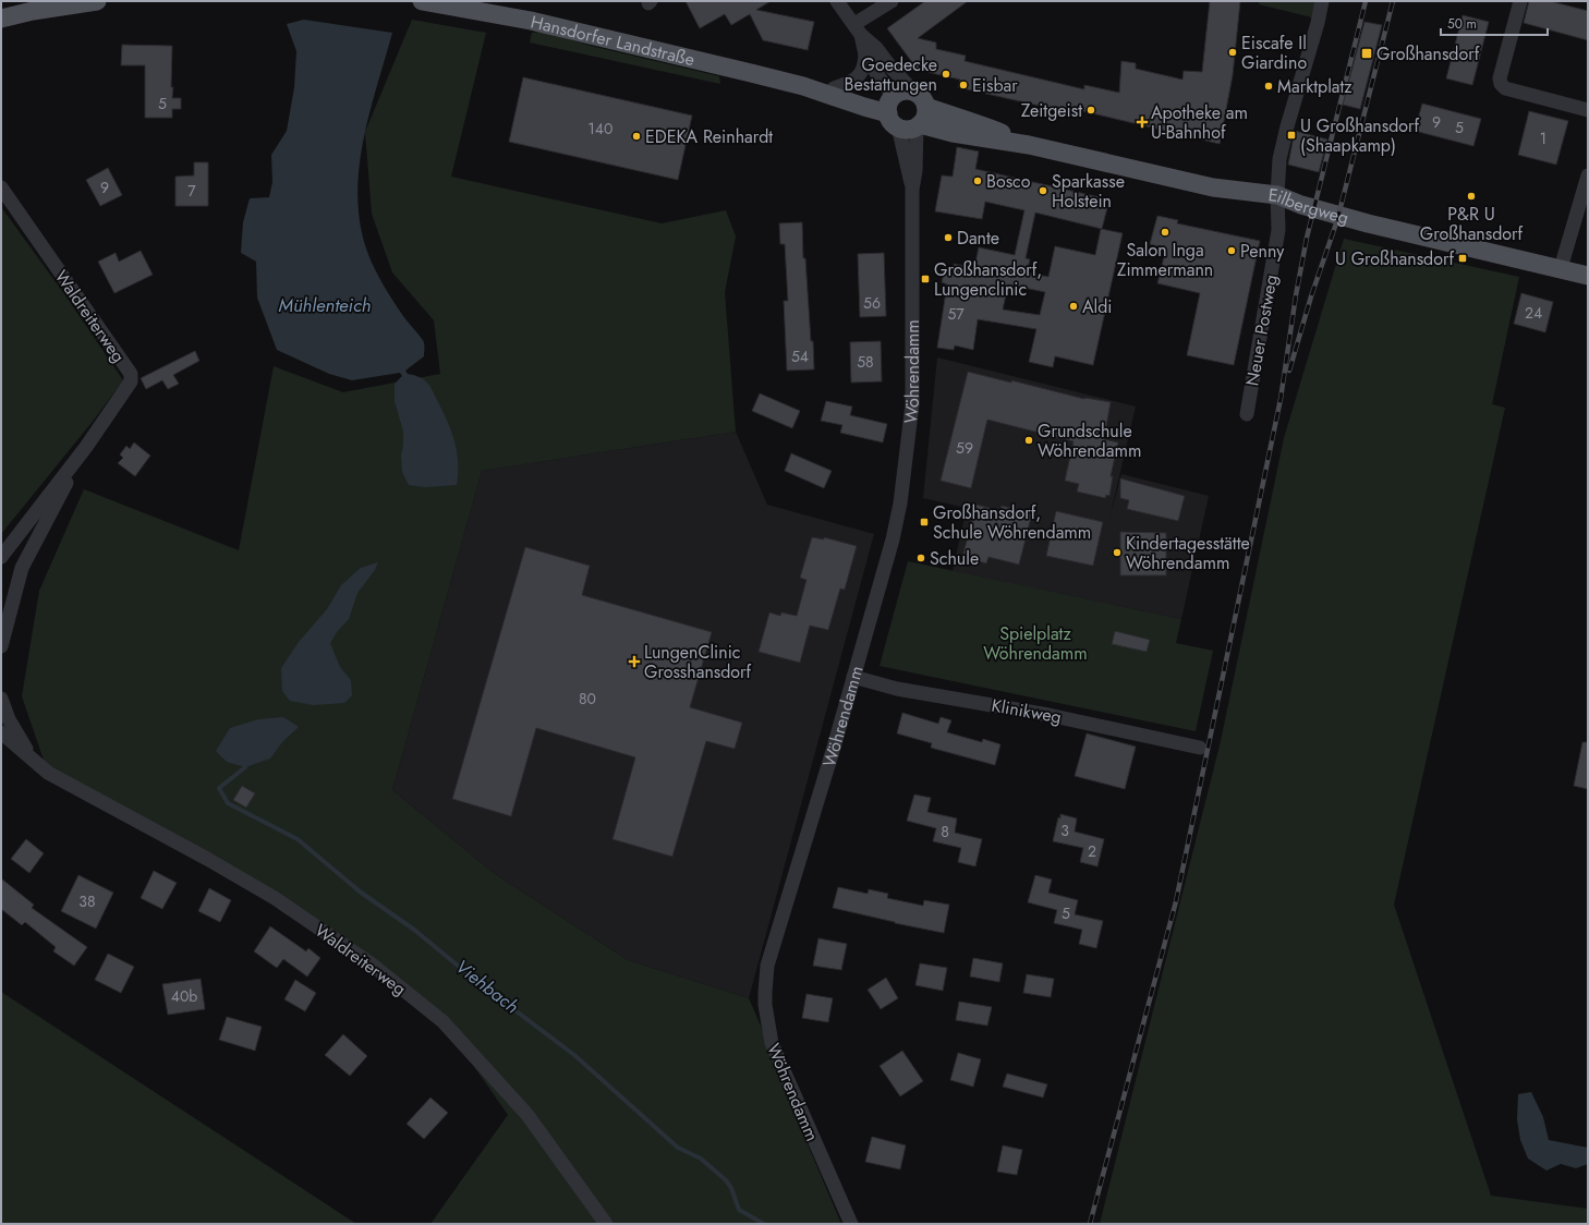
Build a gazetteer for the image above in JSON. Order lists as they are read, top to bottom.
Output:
{
  "streets": {
    "main road": ["Hansdorfer Landstraße", "Eilbergweg", "Wöhrendamm"],
    "street": ["Waldreiterweg", "Neuer Postweg", "Klinikweg"]
  },
  "crossings": [
    ["Hansdorfer Landstraße", "Eilbergweg"],
    ["Hansdorfer Landstraße", "Wöhrendamm"],
    ["Eilbergweg", "Neuer Postweg"],
    ["Eilbergweg", "Wöhrendamm"],
    ["Wöhrendamm", "Klinikweg"]
  ],
  "water": ["Mühlenteich", "Viehbach"],
  "parks": ["Spielplatz Wöhrendamm"],
  "places": {
    "other": [
      "Eiscafe Il Giardino",
      "Goedecke Bestattungen",
      "Eisbar",
      "Marktplatz",
      "Zeitgeist",
      "EDEKA Reinhardt",
      "Bosco",
      "Sparkasse Holstein",
      "P&R U Großhansdorf",
      "Salon Inga Zimmermann",
      "Dante",
      "Penny",
      "Aldi",
      "Grundschule Wöhrendamm",
      "Kindertagesstätte Wöhrendamm",
      "Schule"
    ],
    "transit": [
      "Großhansdorf",
      "U Großhansdorf (Shaapkamp)",
      "U Großhansdorf",
      "Großhansdorf, Lungenclinic",
      "Großhansdorf, Schule Wöhrendamm"
    ],
    "health": ["Apotheke am U-Bahnhof", "LungenClinic Grosshansdorf"]
  },
  "house_numbers": [
    "5",
    "9",
    "5",
    "140",
    "1",
    "9",
    "7",
    "56",
    "24",
    "57",
    "54",
    "58",
    "59",
    "80",
    "3",
    "8",
    "2",
    "38",
    "5",
    "40b"
  ],
  "scale_bar": "50 m"
}
